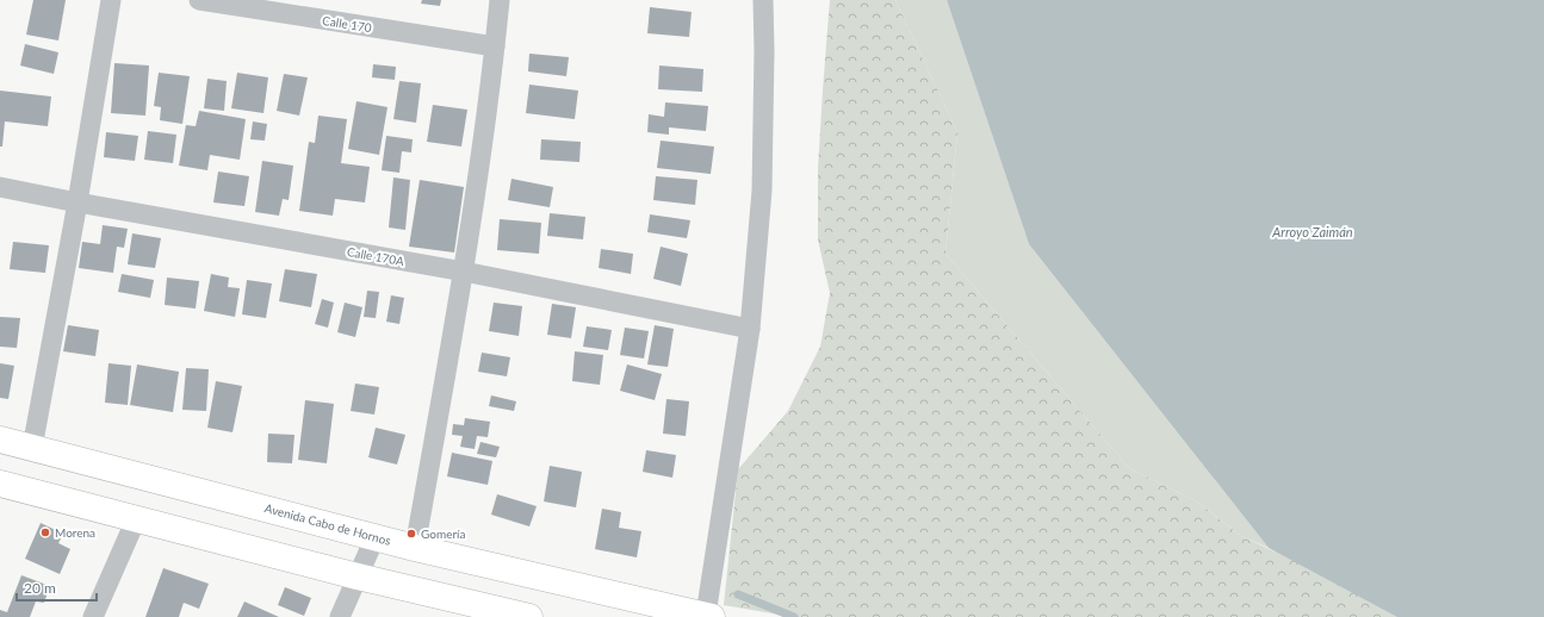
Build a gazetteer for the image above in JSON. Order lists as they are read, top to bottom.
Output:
{
  "streets": {
    "main road": ["Avenida Cabo de Hornos"],
    "street": ["Calle 170", "Calle 170A"]
  },
  "water": ["Arroyo Zaimán"],
  "places": ["Morena", "Gomería"],
  "scale_bar": "20 m"
}
